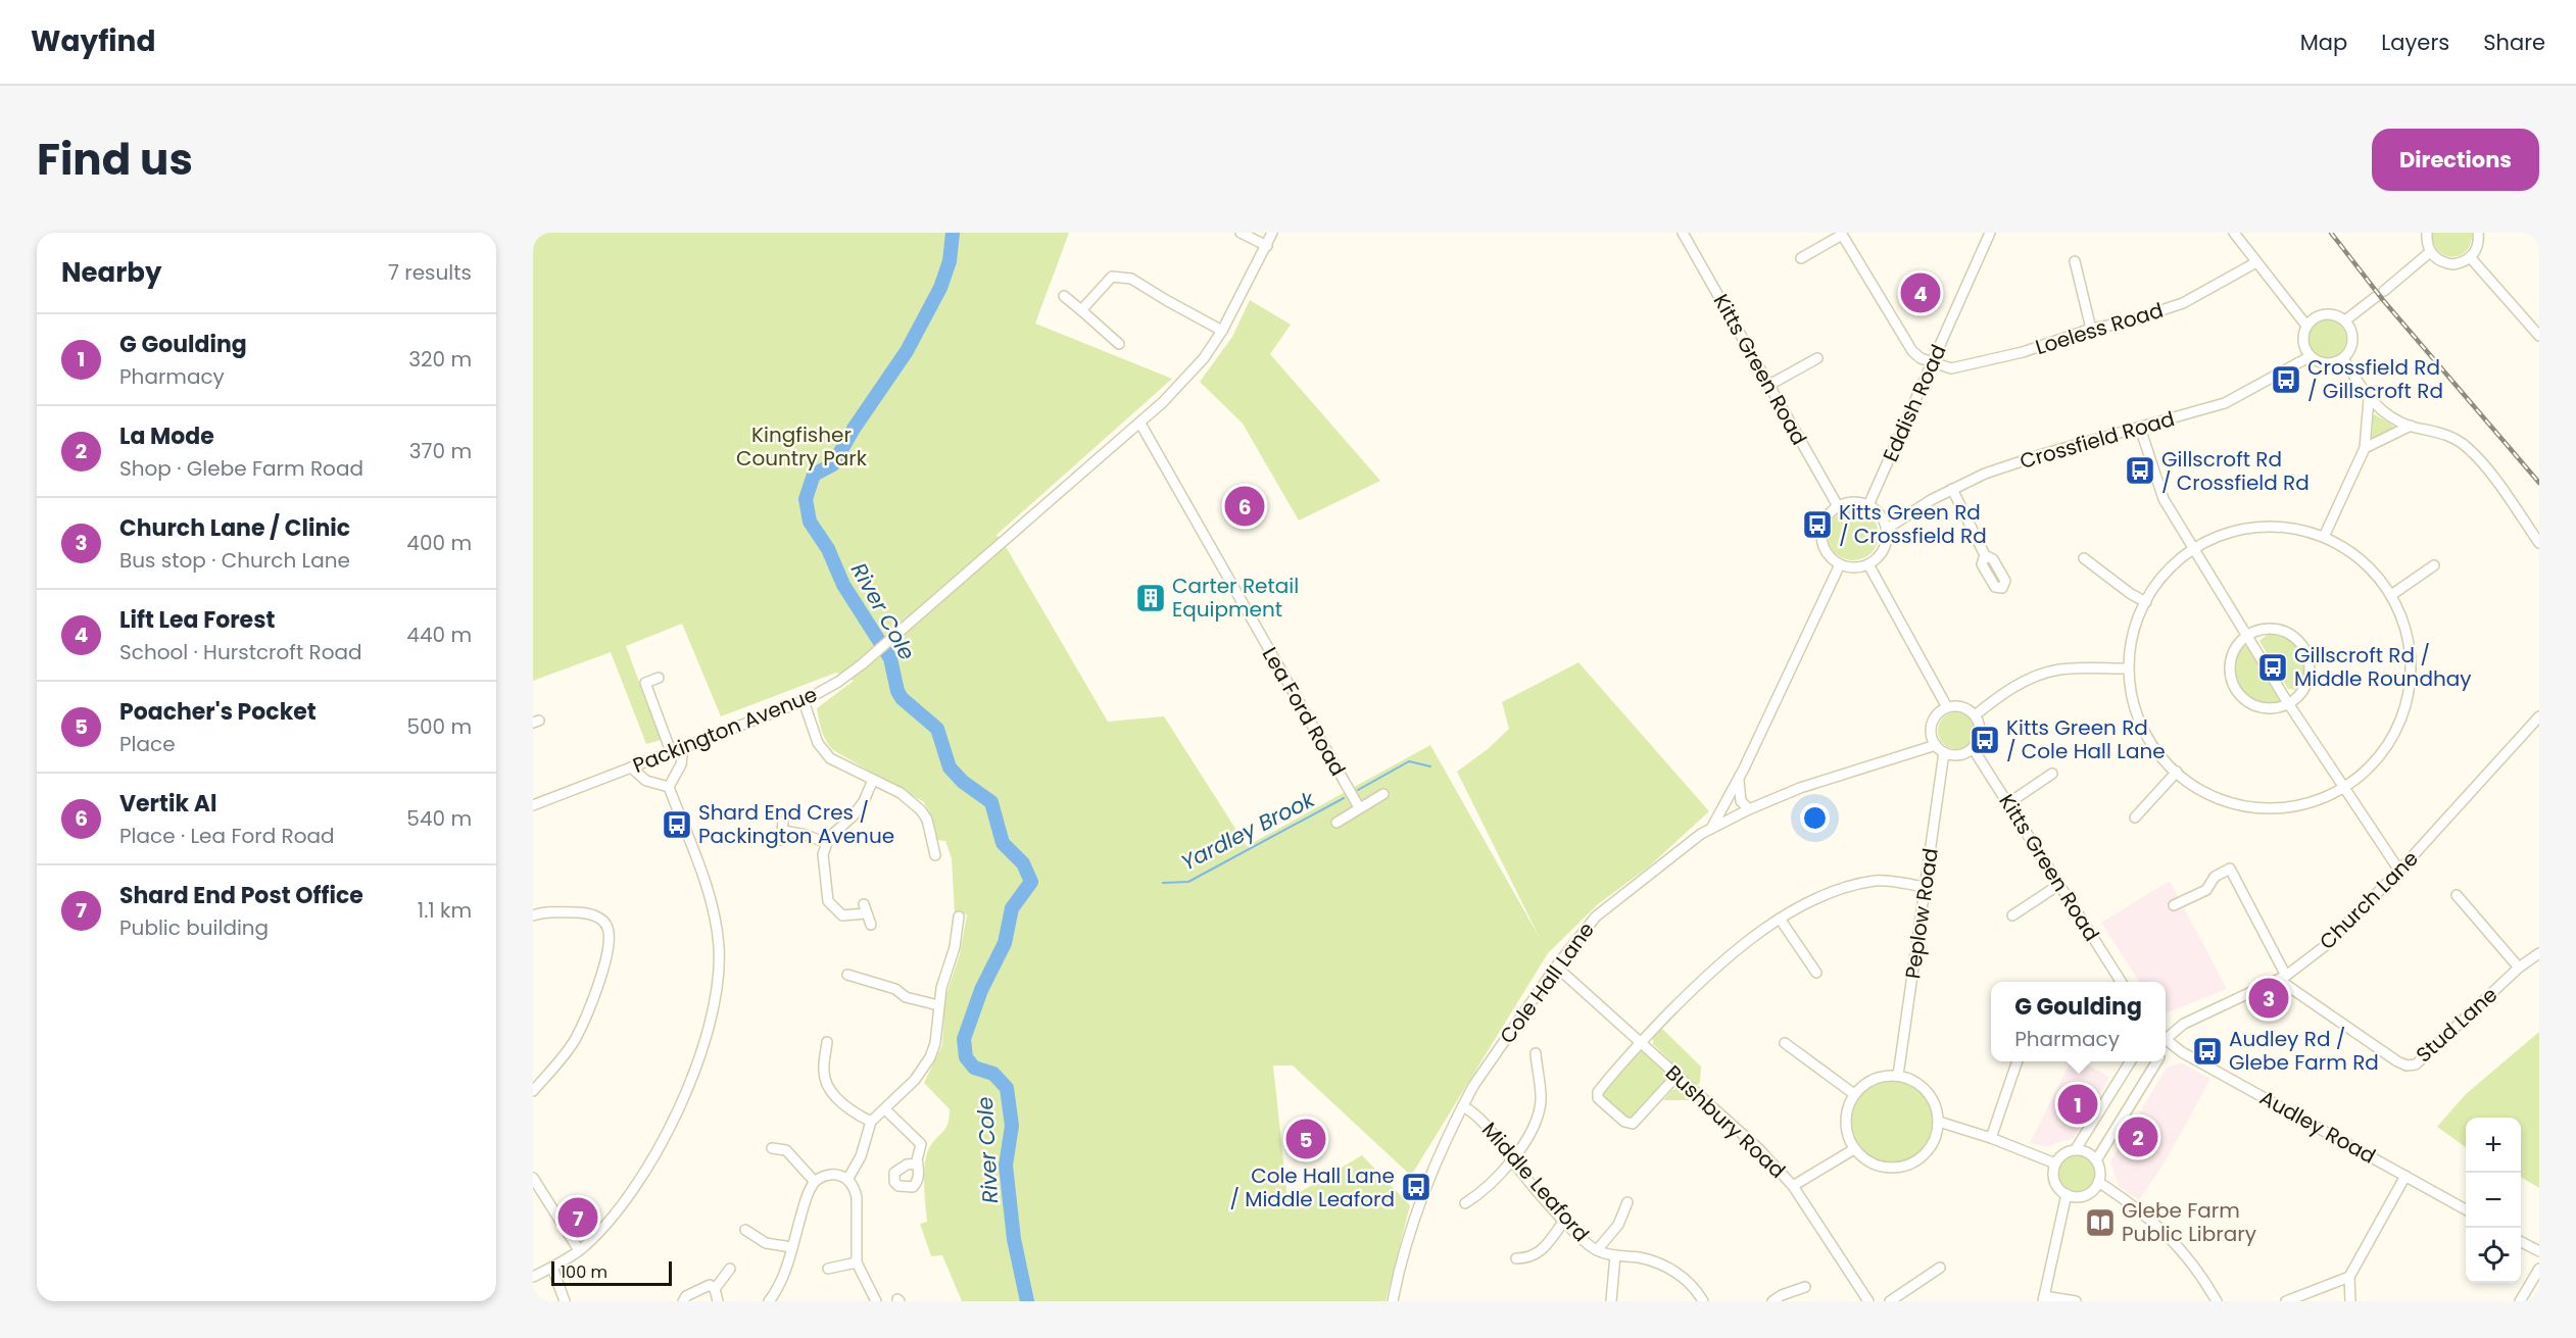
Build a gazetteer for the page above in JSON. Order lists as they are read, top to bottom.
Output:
{
  "streets": {
    "street": [
      "Loeless Road",
      "Kitts Green Road",
      "Eddish Road",
      "Crossfield Road",
      "Lea Ford Road",
      "Packington Avenue",
      "Church Lane",
      "Peplow Road",
      "Cole Hall Lane",
      "Stud Lane",
      "Bushbury Road",
      "Audley Road",
      "Middle Leaford"
    ]
  },
  "crossings": [
    ["Loeless Road", "Eddish Road"],
    ["Kitts Green Road", "Eddish Road"],
    ["Kitts Green Road", "Crossfield Road"],
    ["Kitts Green Road", "Peplow Road"],
    ["Kitts Green Road", "Cole Hall Lane"],
    ["Eddish Road", "Crossfield Road"],
    ["Lea Ford Road", "Packington Avenue"],
    ["Church Lane", "Stud Lane"],
    ["Peplow Road", "Cole Hall Lane"],
    ["Cole Hall Lane", "Bushbury Road"],
    ["Cole Hall Lane", "Middle Leaford"]
  ],
  "water": ["River Cole", "Yardley Brook"],
  "parks": ["Kingfisher Country Park"],
  "places": {
    "bus stop": [
      "Crossfield Rd / Gillscroft Rd",
      "Gillscroft Rd / Crossfield Rd",
      "Kitts Green Rd / Crossfield Rd",
      "Gillscroft Rd / Middle Roundhay",
      "Kitts Green Rd / Cole Hall Lane",
      "Shard End Cres / Packington Avenue",
      "Audley Rd / Glebe Farm Rd",
      "Cole Hall Lane / Middle Leaford"
    ],
    "building": ["Carter Retail Equipment"],
    "library": ["Glebe Farm Public Library"]
  },
  "scale_bar": "100 m",
  "page": {
    "header": "Wayfind",
    "nav": ["Map", "Layers", "Share"],
    "title": "Find us",
    "buttons": "Directions",
    "heading": ["Nearby", "7 results"],
    "pins": [
      "4",
      "6",
      "3",
      "1",
      "2",
      "5",
      "7"
    ],
    "list": [
      {
        "mark": "1",
        "name": "G Goulding",
        "note": "Pharmacy",
        "value": "320 m"
      },
      {
        "mark": "2",
        "name": "La Mode",
        "note": "Shop · Glebe Farm Road",
        "value": "370 m"
      },
      {
        "mark": "3",
        "name": "Church Lane / Clinic",
        "note": "Bus stop · Church Lane",
        "value": "400 m"
      },
      {
        "mark": "4",
        "name": "Lift Lea Forest",
        "note": "School · Hurstcroft Road",
        "value": "440 m"
      },
      {
        "mark": "5",
        "name": "Poacher's Pocket",
        "note": "Place",
        "value": "500 m"
      },
      {
        "mark": "6",
        "name": "Vertik Al",
        "note": "Place · Lea Ford Road",
        "value": "540 m"
      },
      {
        "mark": "7",
        "name": "Shard End Post Office",
        "note": "Public building",
        "value": "1.1 km"
      }
    ],
    "popup": ["G Goulding", "Pharmacy"],
    "map_buttons": ["+", "−"],
    "scale": "100 m"
  }
}
